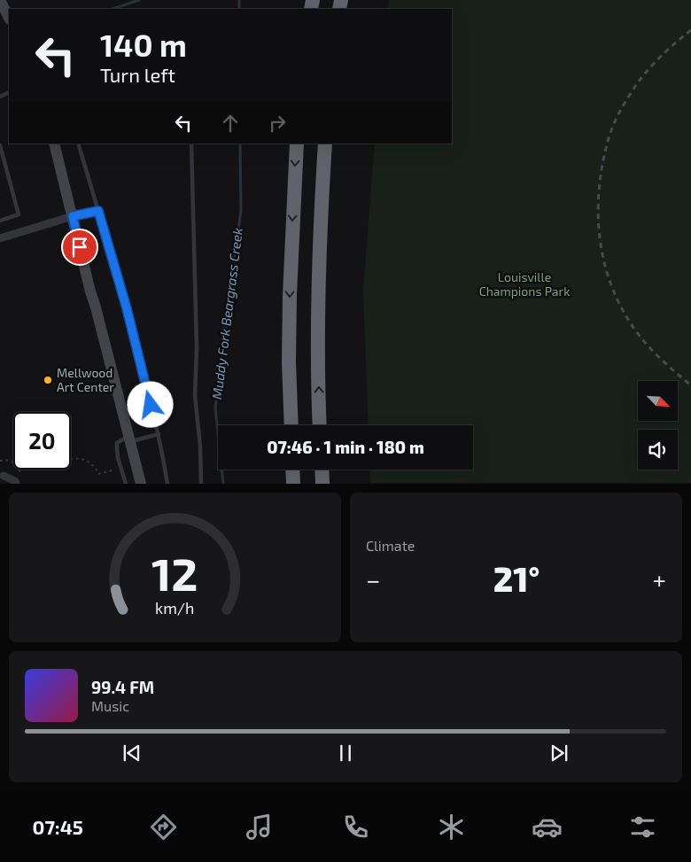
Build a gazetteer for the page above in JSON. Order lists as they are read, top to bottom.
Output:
{
  "water": ["Muddy Fork Beargrass Creek"],
  "parks": ["Louisville Champions Park"],
  "places": ["Mellwood Art Center"],
  "north": "bottom right",
  "page": {
    "turn": ["140 m", "Turn left"],
    "limit": "20",
    "trip": "07:46 · 1 min · 180 m",
    "tile": "Climate",
    "heat": ["−", "21°", "+"],
    "song": ["99.4 FM", "Music"],
    "tabs": "07:45",
    "gauge": ["12", "km/h"]
  }
}
